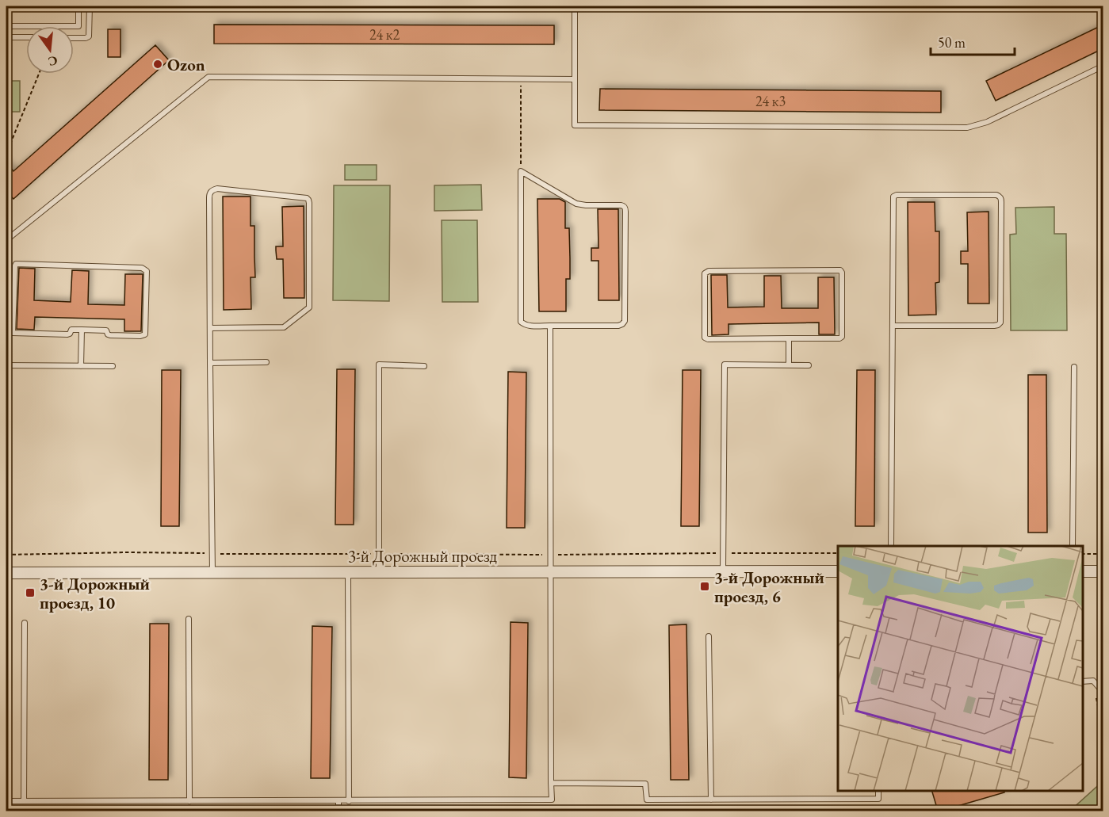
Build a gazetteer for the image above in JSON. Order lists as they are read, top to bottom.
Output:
{
  "streets": {
    "street": ["3-й Дорожный проезд"]
  },
  "places": {
    "other": ["Ozon"],
    "transit": ["3-й Дорожный проезд, 6", "3-й Дорожный проезд, 10"]
  },
  "house_numbers": ["24 к2", "24 к3"],
  "scale_bar": "50 m",
  "north": "bottom"
}
